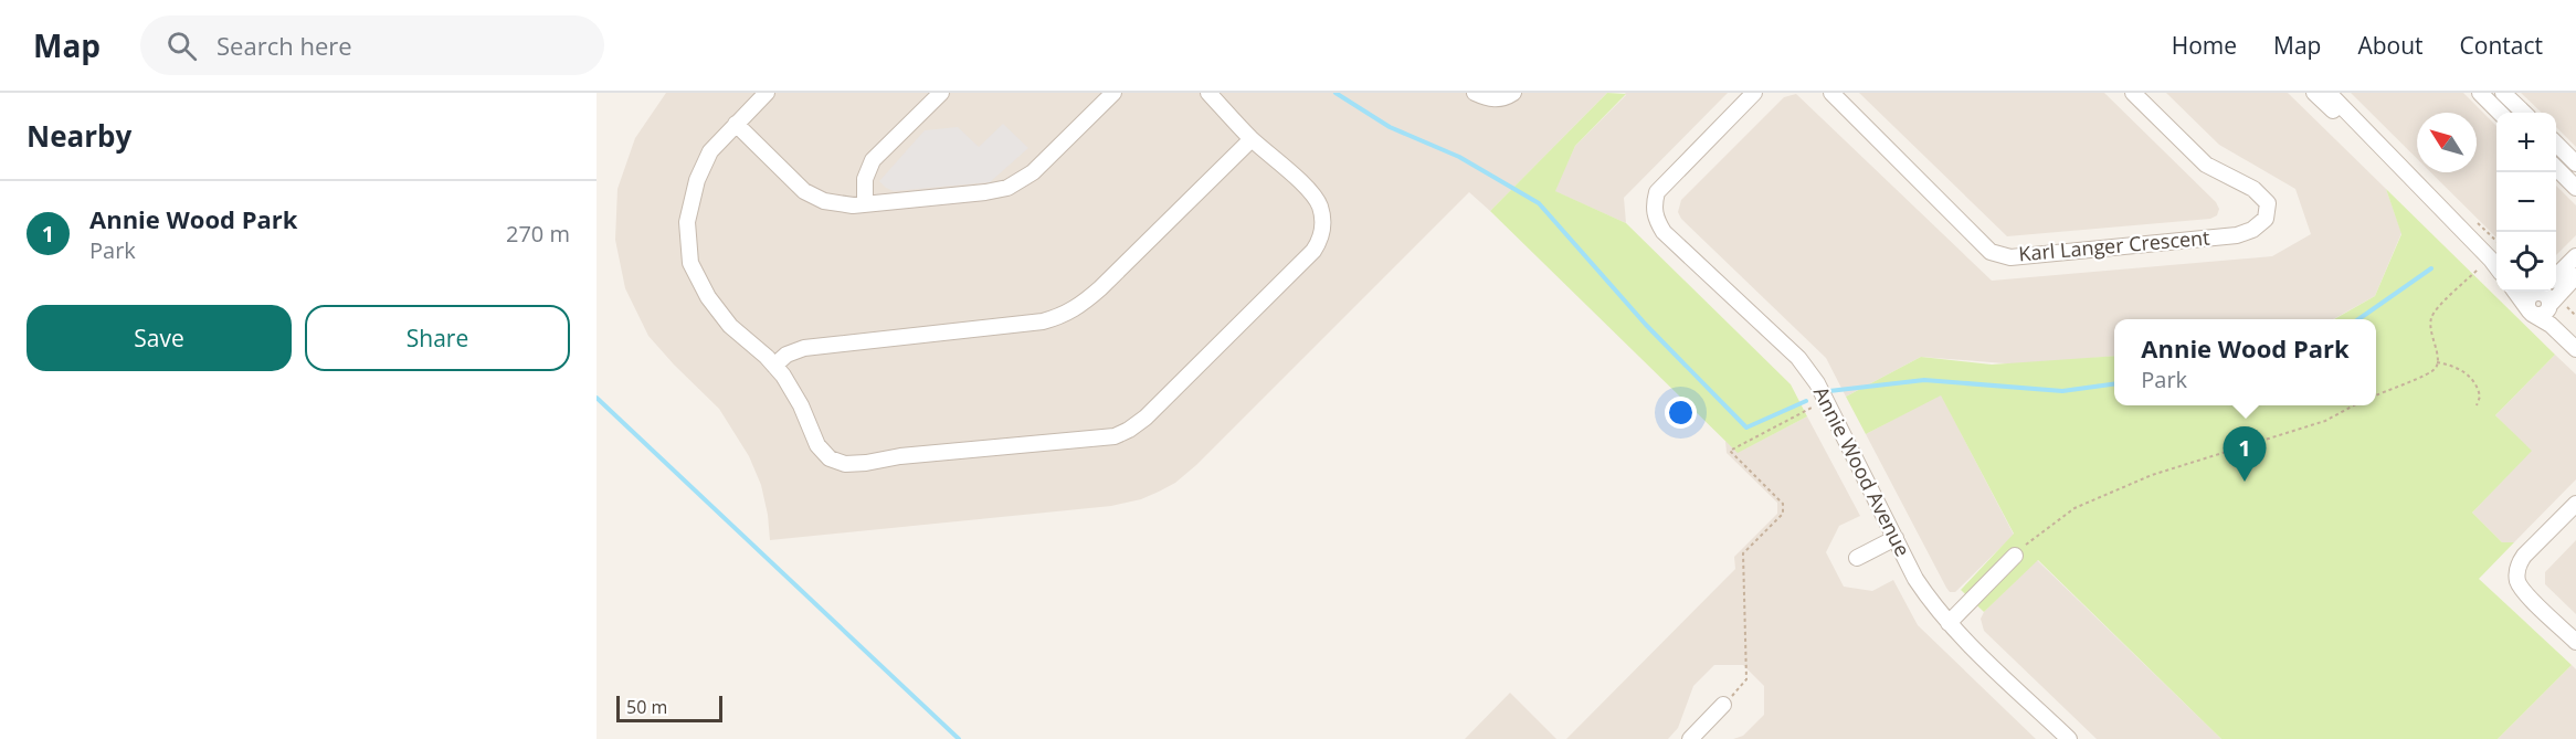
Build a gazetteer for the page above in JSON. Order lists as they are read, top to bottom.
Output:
{
  "streets": {
    "street": ["Karl Langer Crescent", "Annie Wood Avenue"]
  },
  "scale_bar": "50 m",
  "north": "top left",
  "page": {
    "header": "Map",
    "search": "Search here",
    "nav": [
      "Home",
      "Map",
      "About",
      "Contact"
    ],
    "heading": "Nearby",
    "map_buttons": ["+", "−"],
    "list": [
      {
        "mark": "1",
        "name": "Annie Wood Park",
        "note": "Park",
        "value": "270 m"
      }
    ],
    "buttons": ["Save", "Share"],
    "popup": ["Annie Wood Park", "Park"],
    "pins": "1",
    "scale": "50 m"
  }
}
